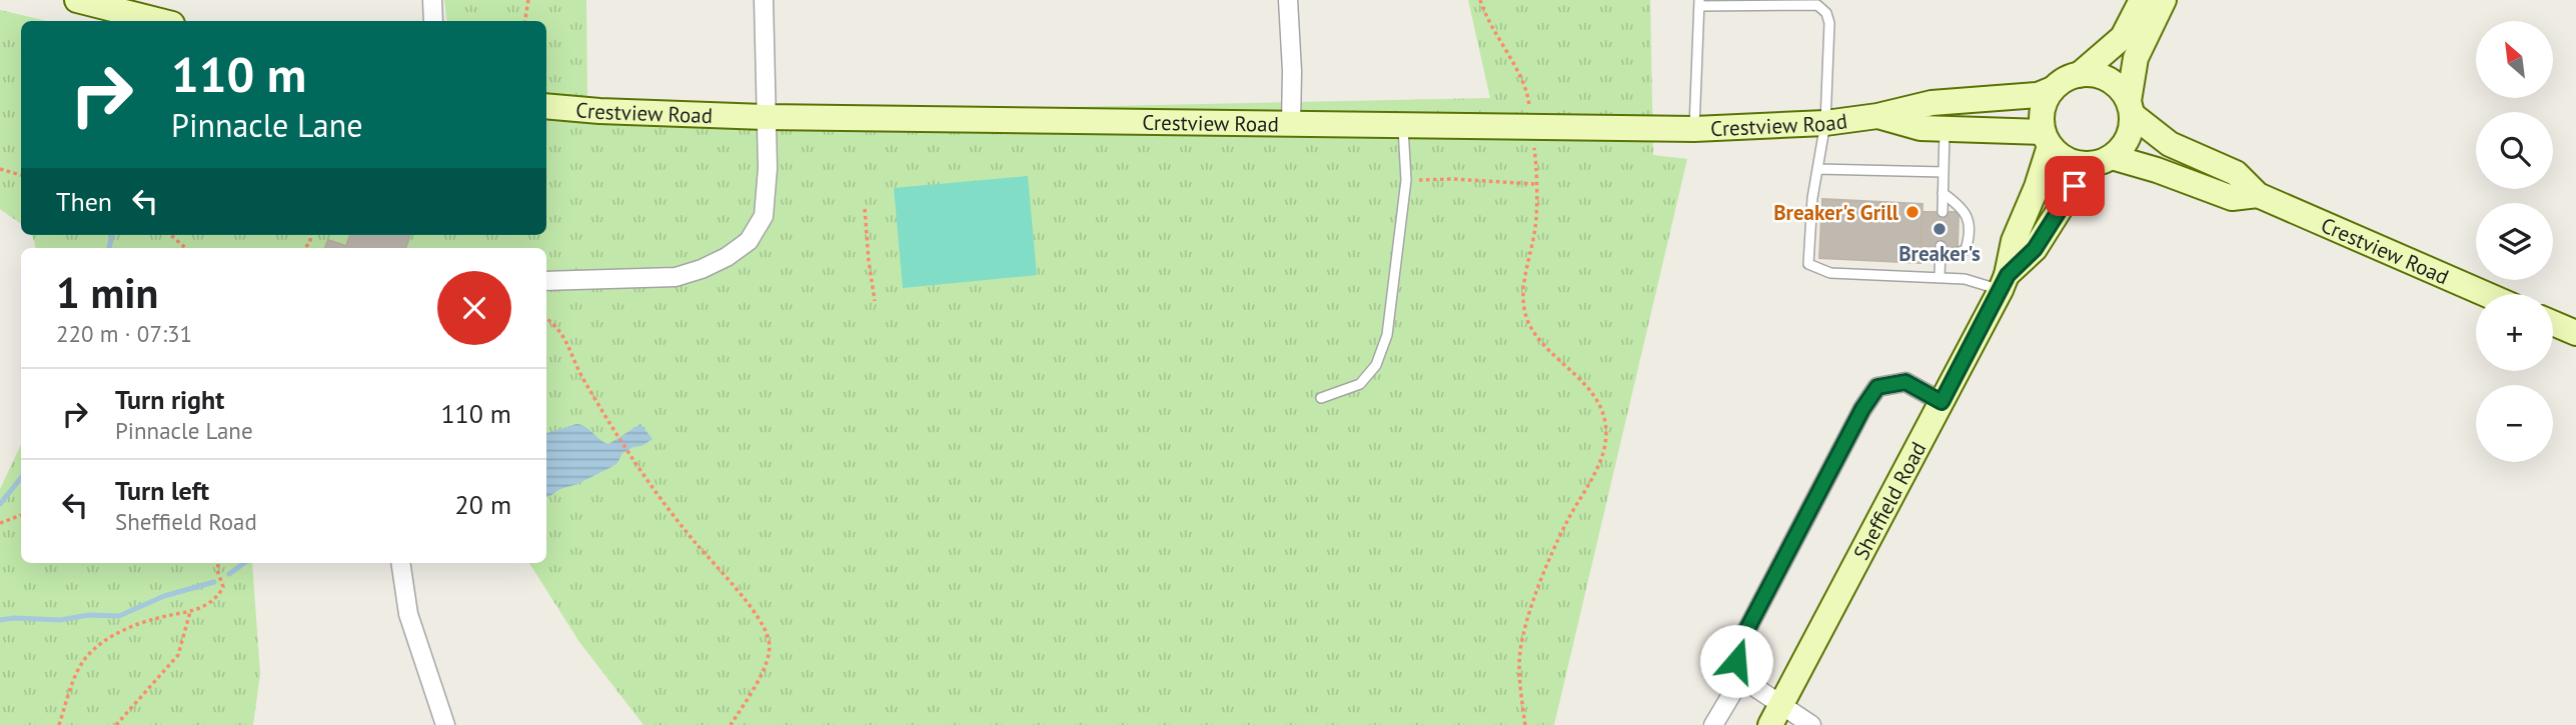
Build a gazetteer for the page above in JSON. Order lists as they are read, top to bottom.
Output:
{
  "streets": {
    "street": ["Crestview Road", "Sheffield Road"]
  },
  "crossings": [
    ["Crestview Road", "Sheffield Road"]
  ],
  "places": ["Breaker's Grill", "Breaker's"],
  "north": "top left",
  "page": {
    "map_buttons": ["+", "−"],
    "turn": ["110 m", "Pinnacle Lane"],
    "then": "Then",
    "heading": ["1 min", "220 m · 07:31"],
    "list": [
      {
        "name": "Turn right",
        "note": "Pinnacle Lane",
        "value": "110 m"
      },
      {
        "name": "Turn left",
        "note": "Sheffield Road",
        "value": "20 m"
      }
    ]
  }
}
